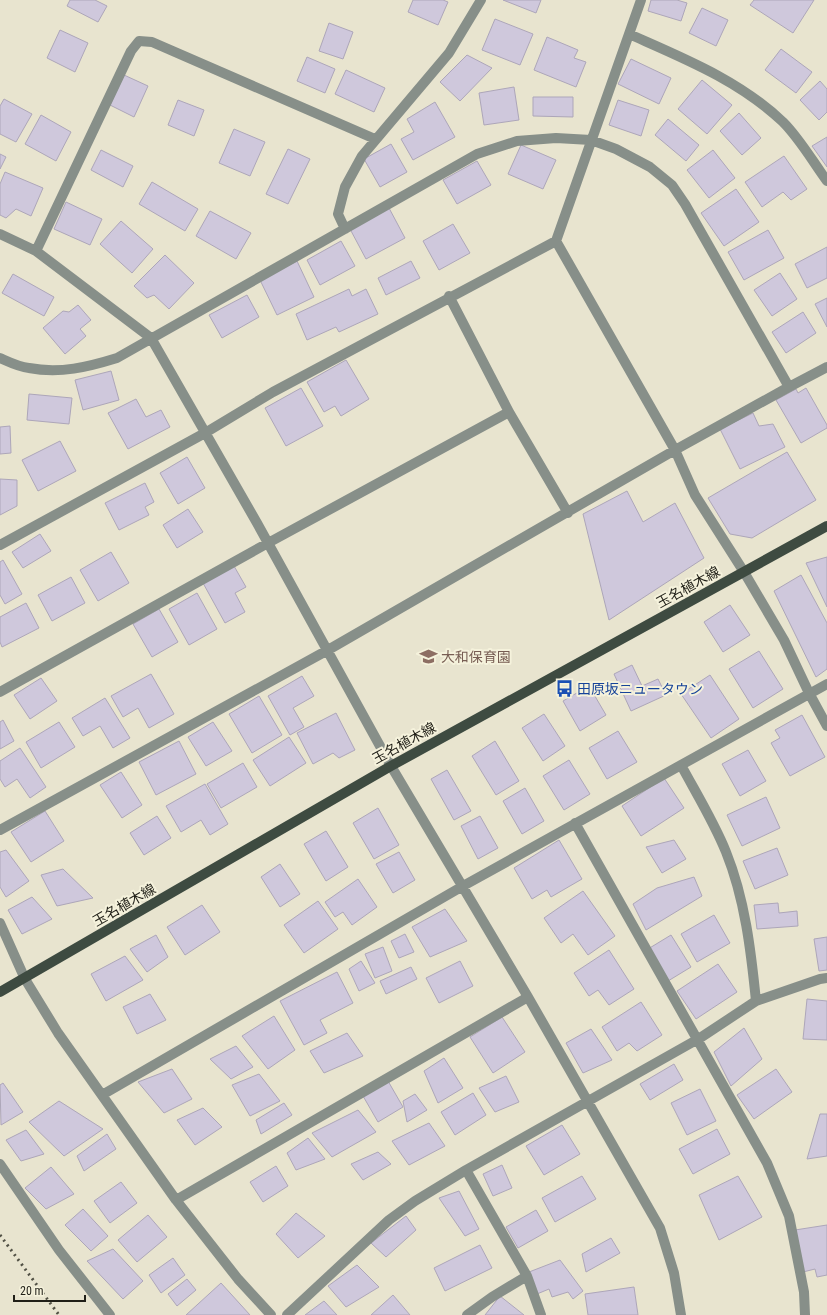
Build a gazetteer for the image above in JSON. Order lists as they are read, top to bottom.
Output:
{
  "streets": {
    "main road": ["玉名植木線"]
  },
  "places": {
    "school or university": ["大和保育園"],
    "bus stop": ["田原坂ニュータウン"]
  },
  "scale_bar": "20 m"
}
